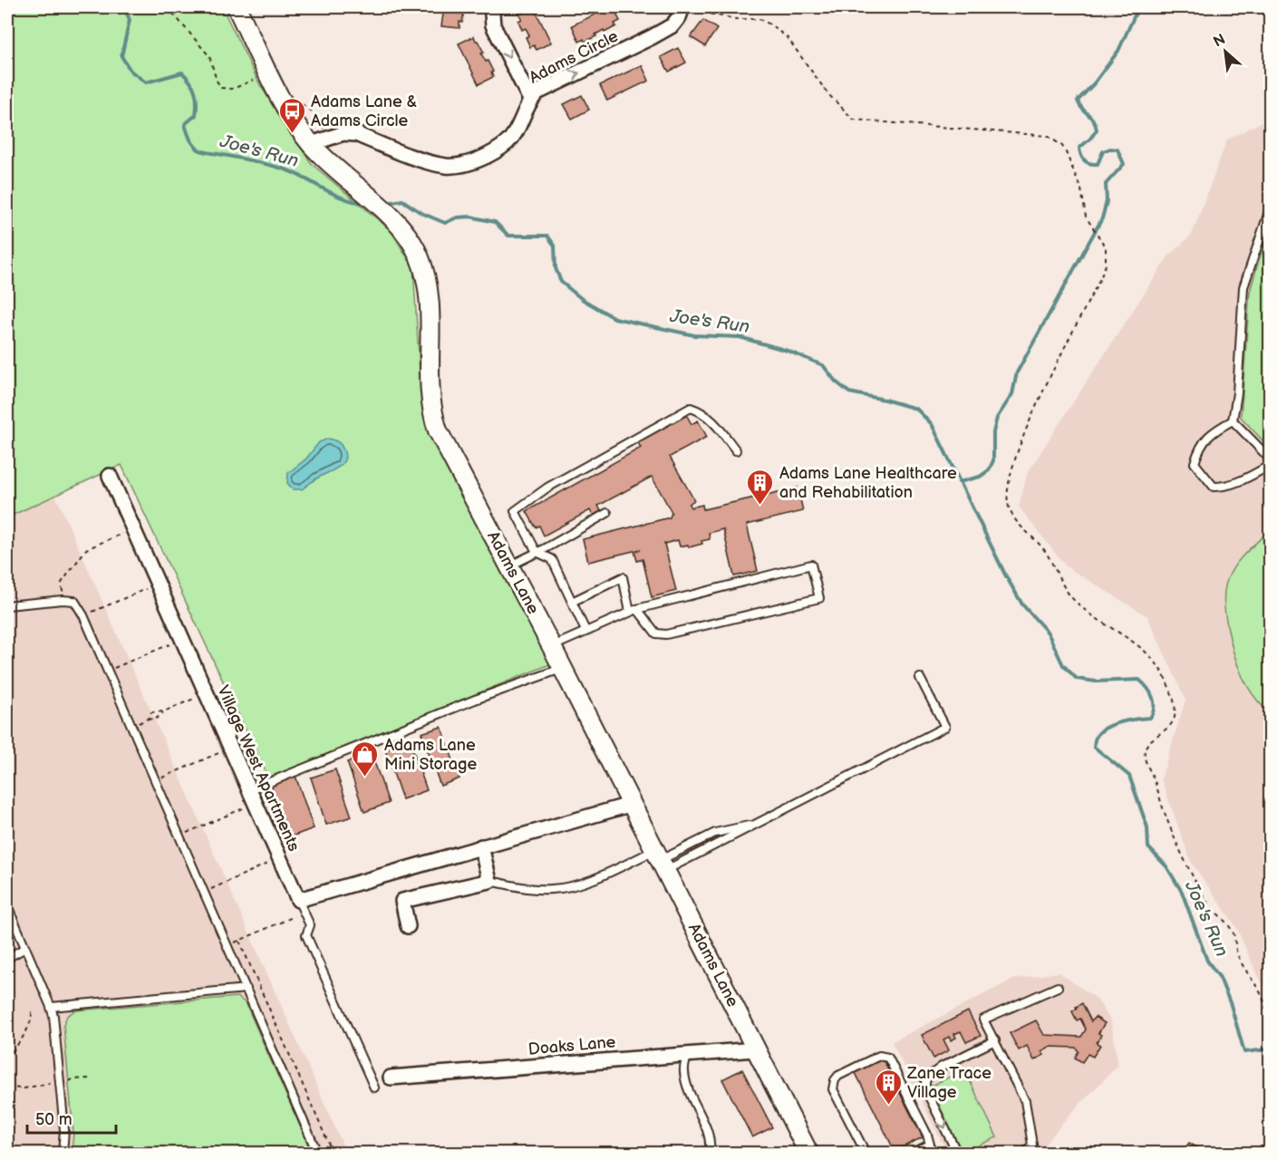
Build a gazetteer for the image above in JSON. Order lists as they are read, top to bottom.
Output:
{
  "streets": {
    "street": [
      "Adams Circle",
      "Adams Lane",
      "Village West Apartments",
      "Doaks Lane"
    ]
  },
  "crossings": [
    ["Adams Circle", "Adams Lane"],
    ["Adams Lane", "Doaks Lane"]
  ],
  "water": ["Joe's Run"],
  "places": {
    "bus stop": ["Adams Lane & Adams Circle"],
    "building": ["Adams Lane Healthcare and Rehabilitation", "Zane Trace Village"],
    "shop": ["Adams Lane Mini Storage"]
  },
  "scale_bar": "50 m",
  "north": "top left"
}
